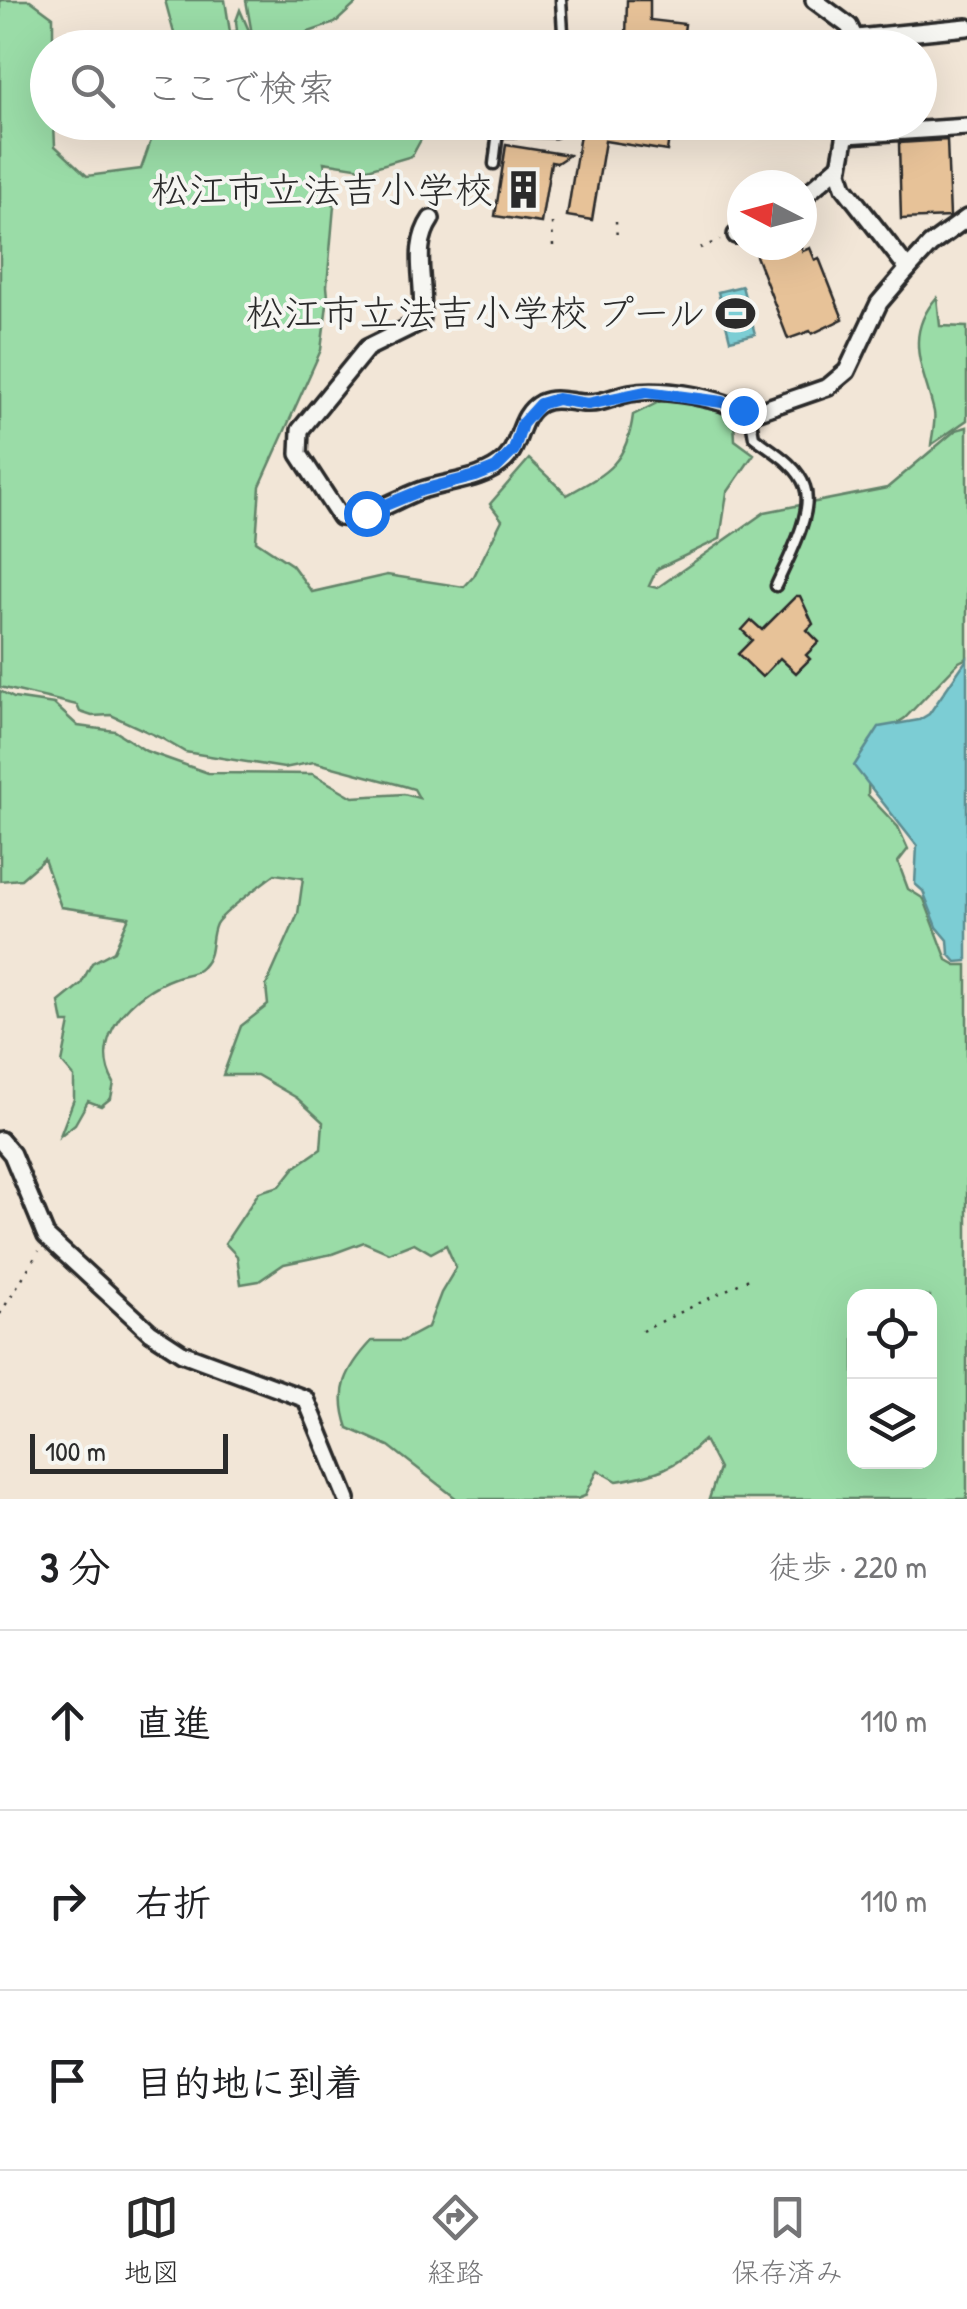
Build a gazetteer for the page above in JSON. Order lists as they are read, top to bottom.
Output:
{
  "places": {
    "building": ["松江市立法吉小学校"],
    "sports": ["松江市立法吉小学校 プール"]
  },
  "scale_bar": "100 m",
  "north": "left",
  "page": {
    "search": "ここで検索",
    "scale": "100 m",
    "heading": ["3 分", "徒歩 · 220 m"],
    "list": [
      ["直進", "110 m"],
      ["右折", "110 m"],
      "目的地に到着"
    ],
    "nav": ["地図", "経路", "保存済み"]
  }
}
